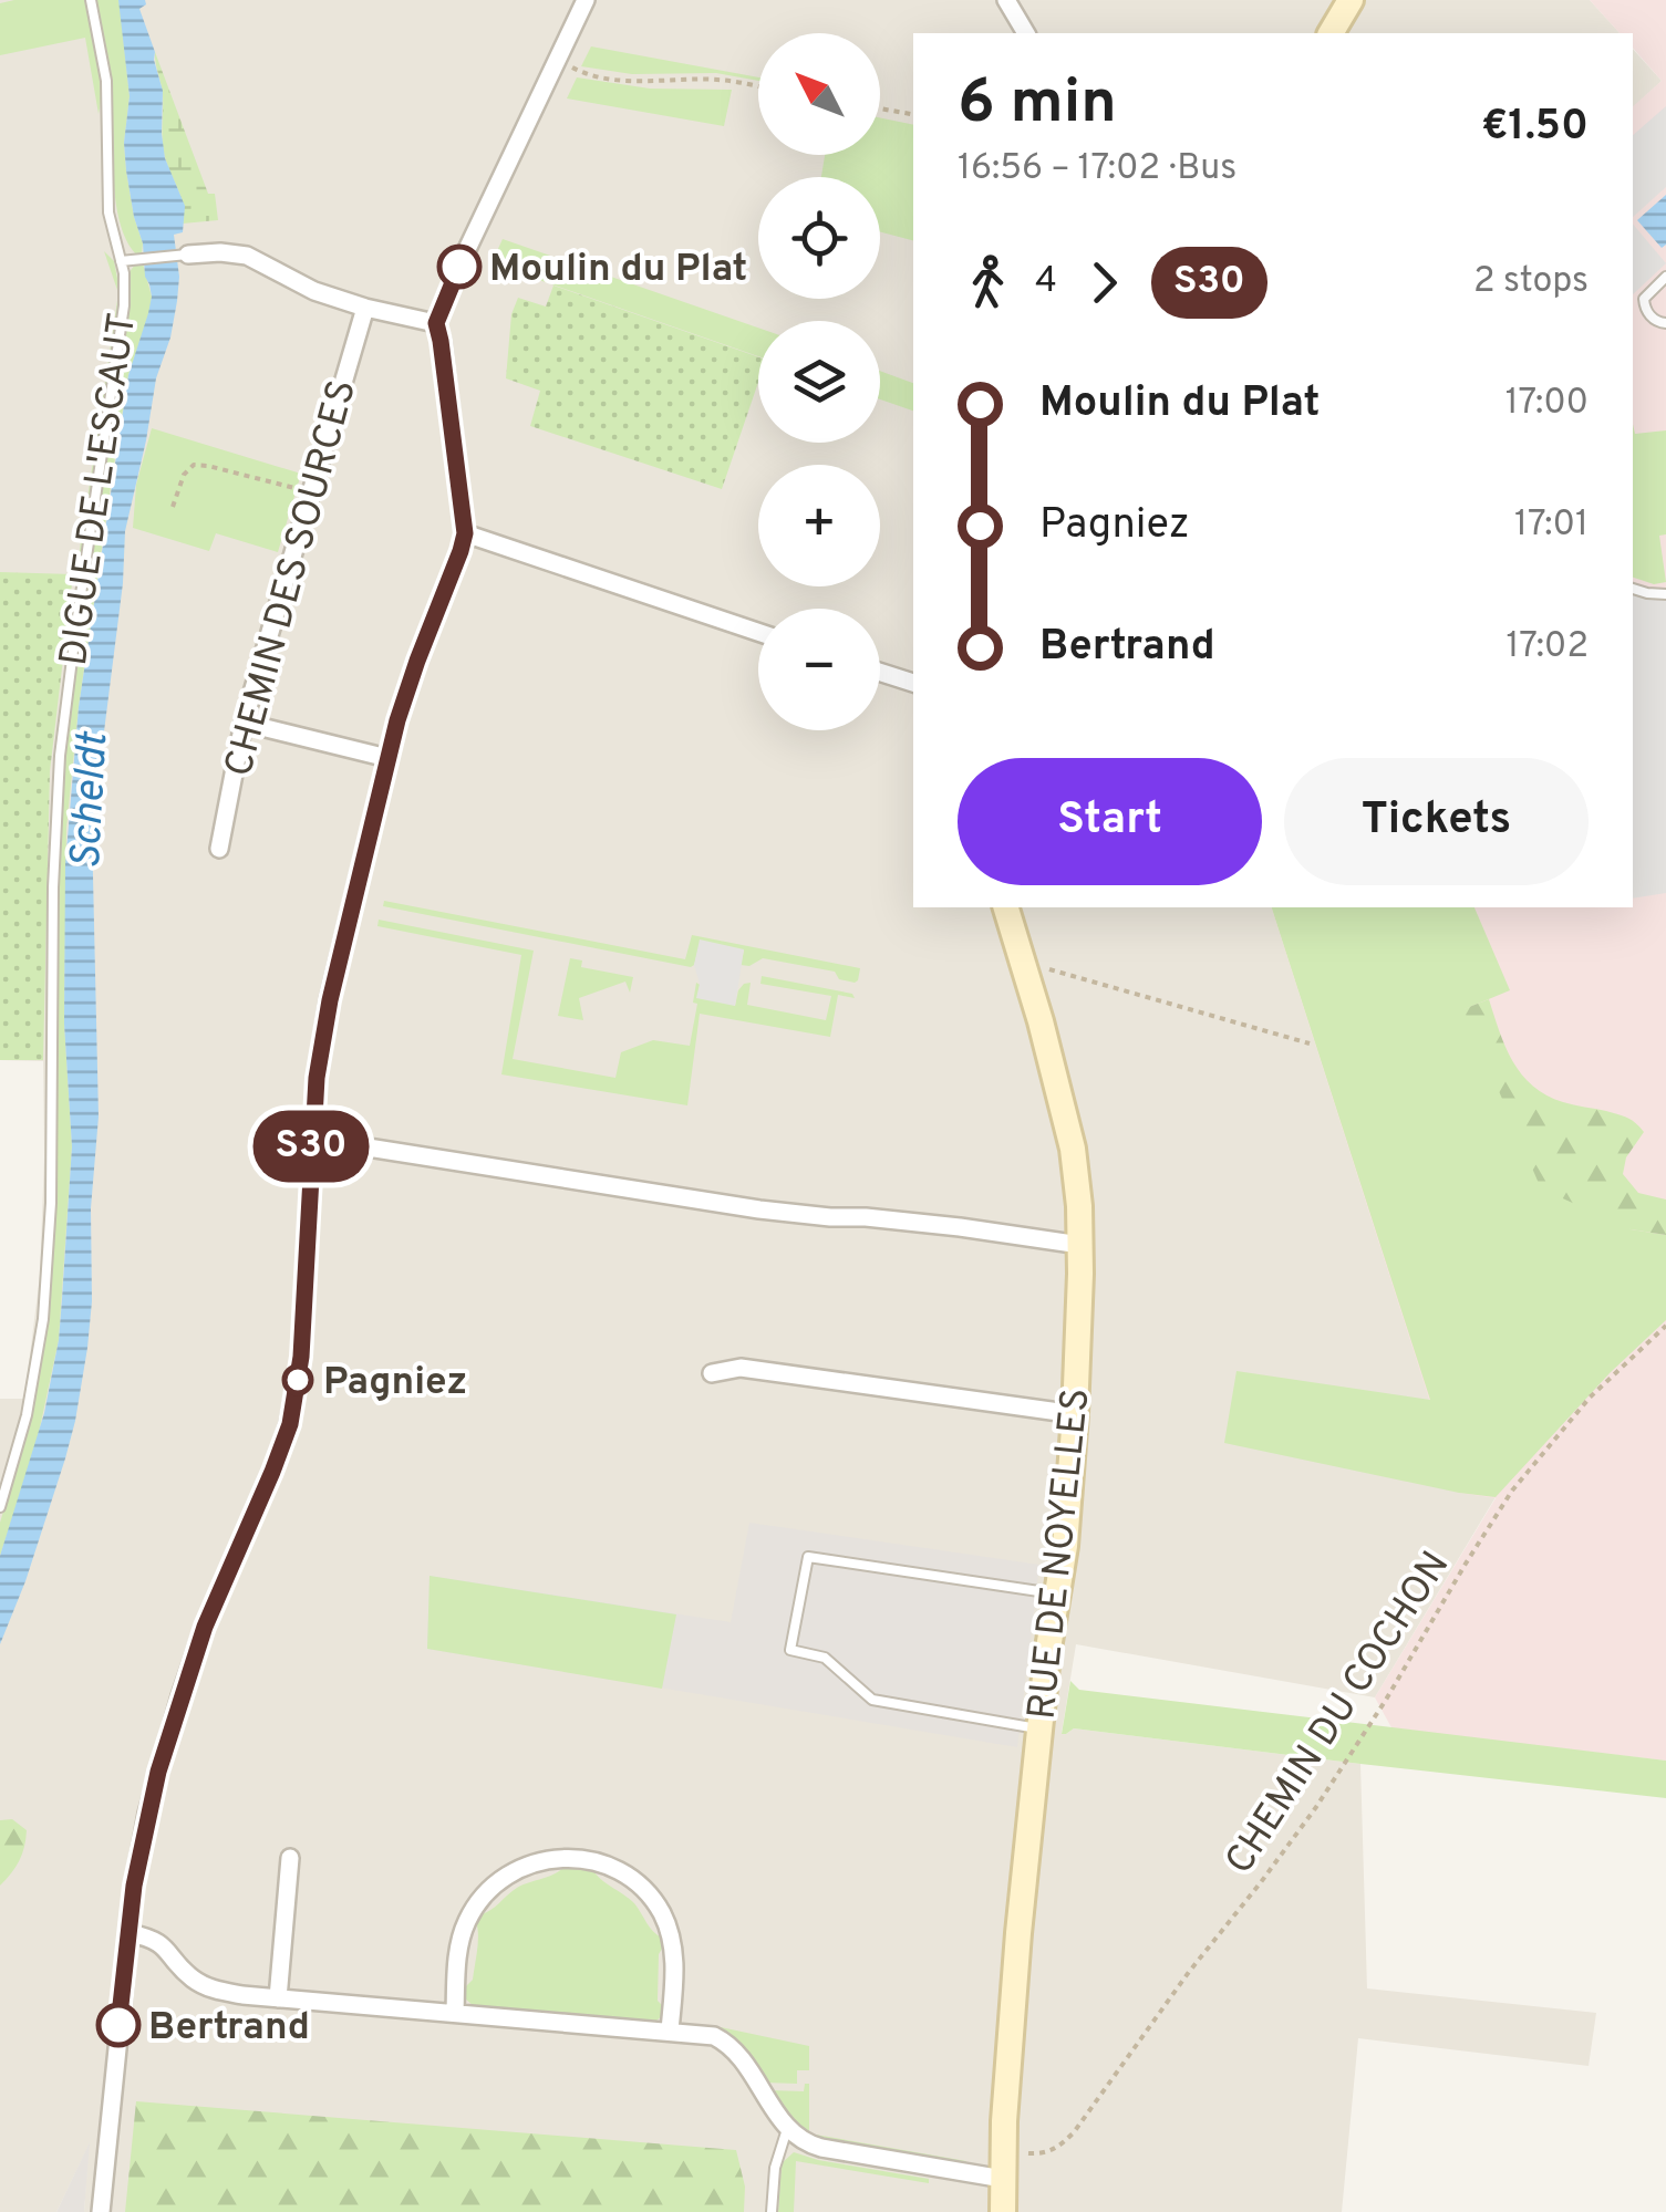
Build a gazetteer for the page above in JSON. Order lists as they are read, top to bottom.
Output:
{
  "streets": {
    "street": ["CHEMIN DES SOURCES", "RUE DE NOYELLES"],
    "lane": ["DIGUE DE L'ESCAUT"],
    "path": ["CHEMIN DU COCHON"]
  },
  "crossings": [
    ["RUE DE NOYELLES", "CHEMIN DU COCHON"]
  ],
  "water": ["Scheldt"],
  "places": ["Moulin du Plat", "Pagniez", "Bertrand"],
  "lines": ["bus line S30"],
  "north": "top left",
  "page": {
    "on_map": "S30",
    "map_buttons": ["+", "−"],
    "heading": ["6 min", "16:56 – 17:02 · Bus", "€1.50"],
    "legs": ["4", "S30", "2 stops"],
    "list": [
      {
        "name": "Moulin du Plat",
        "value": "17:00"
      },
      {
        "name": "Pagniez",
        "value": "17:01"
      },
      {
        "name": "Bertrand",
        "value": "17:02"
      }
    ],
    "buttons": ["Start", "Tickets"]
  }
}
